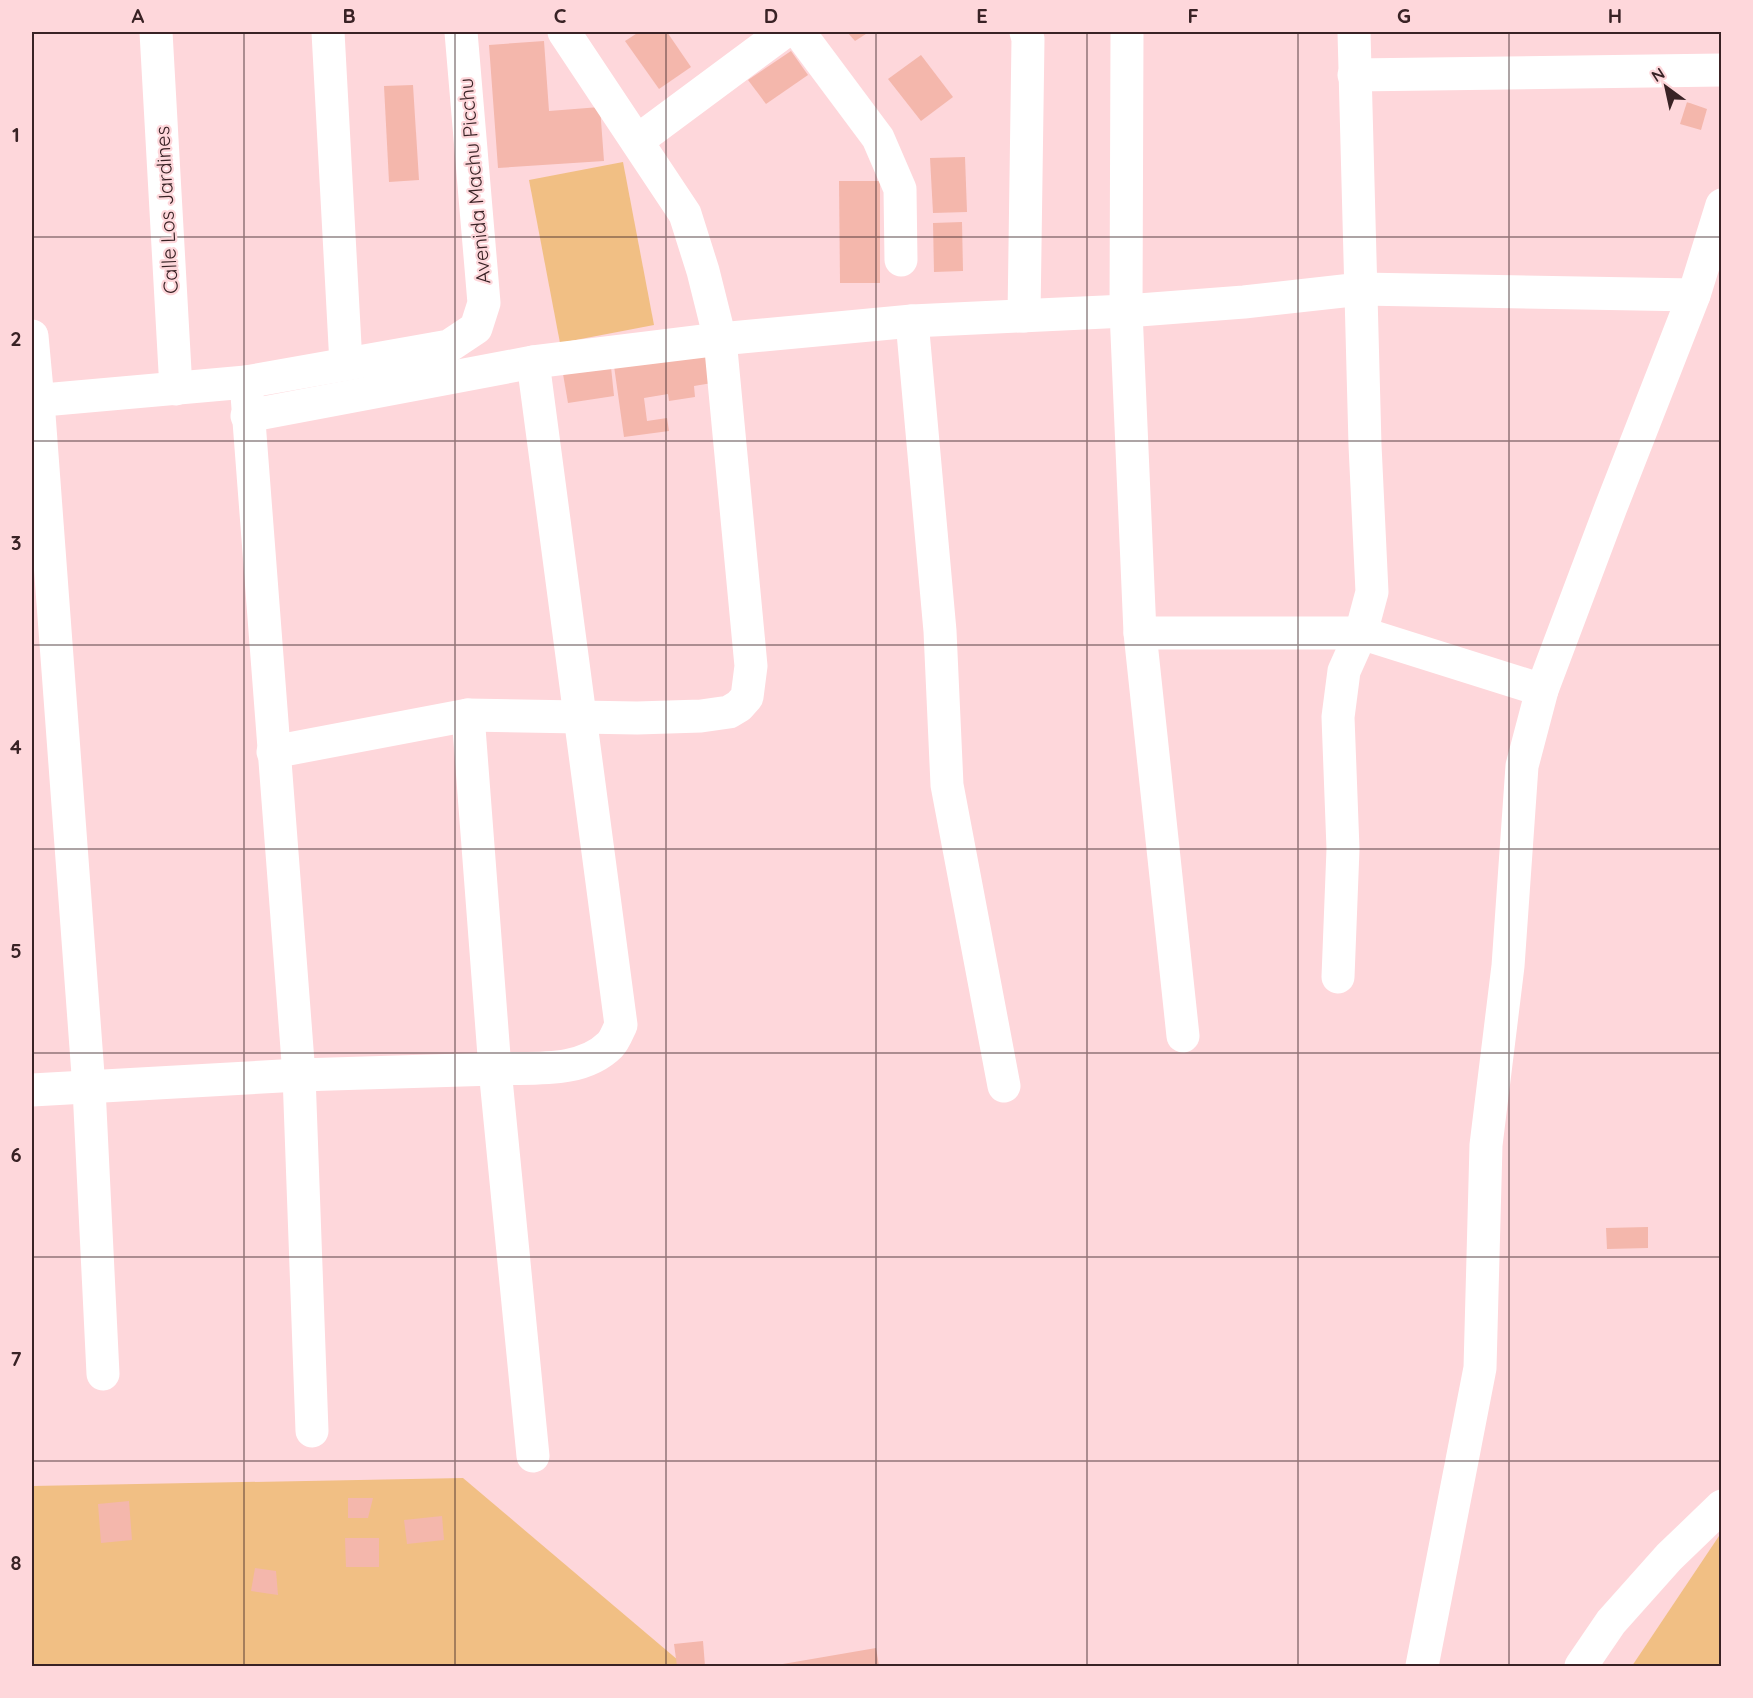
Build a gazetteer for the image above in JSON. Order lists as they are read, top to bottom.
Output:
{
  "streets": {
    "street": ["Avenida Machu Picchu", "Calle Los Jardines"]
  },
  "north": "top left",
  "grid": {
    "columns": [
      "A",
      "B",
      "C",
      "D",
      "E",
      "F",
      "G",
      "H"
    ],
    "rows": [
      "1",
      "2",
      "3",
      "4",
      "5",
      "6",
      "7",
      "8"
    ]
  }
}
